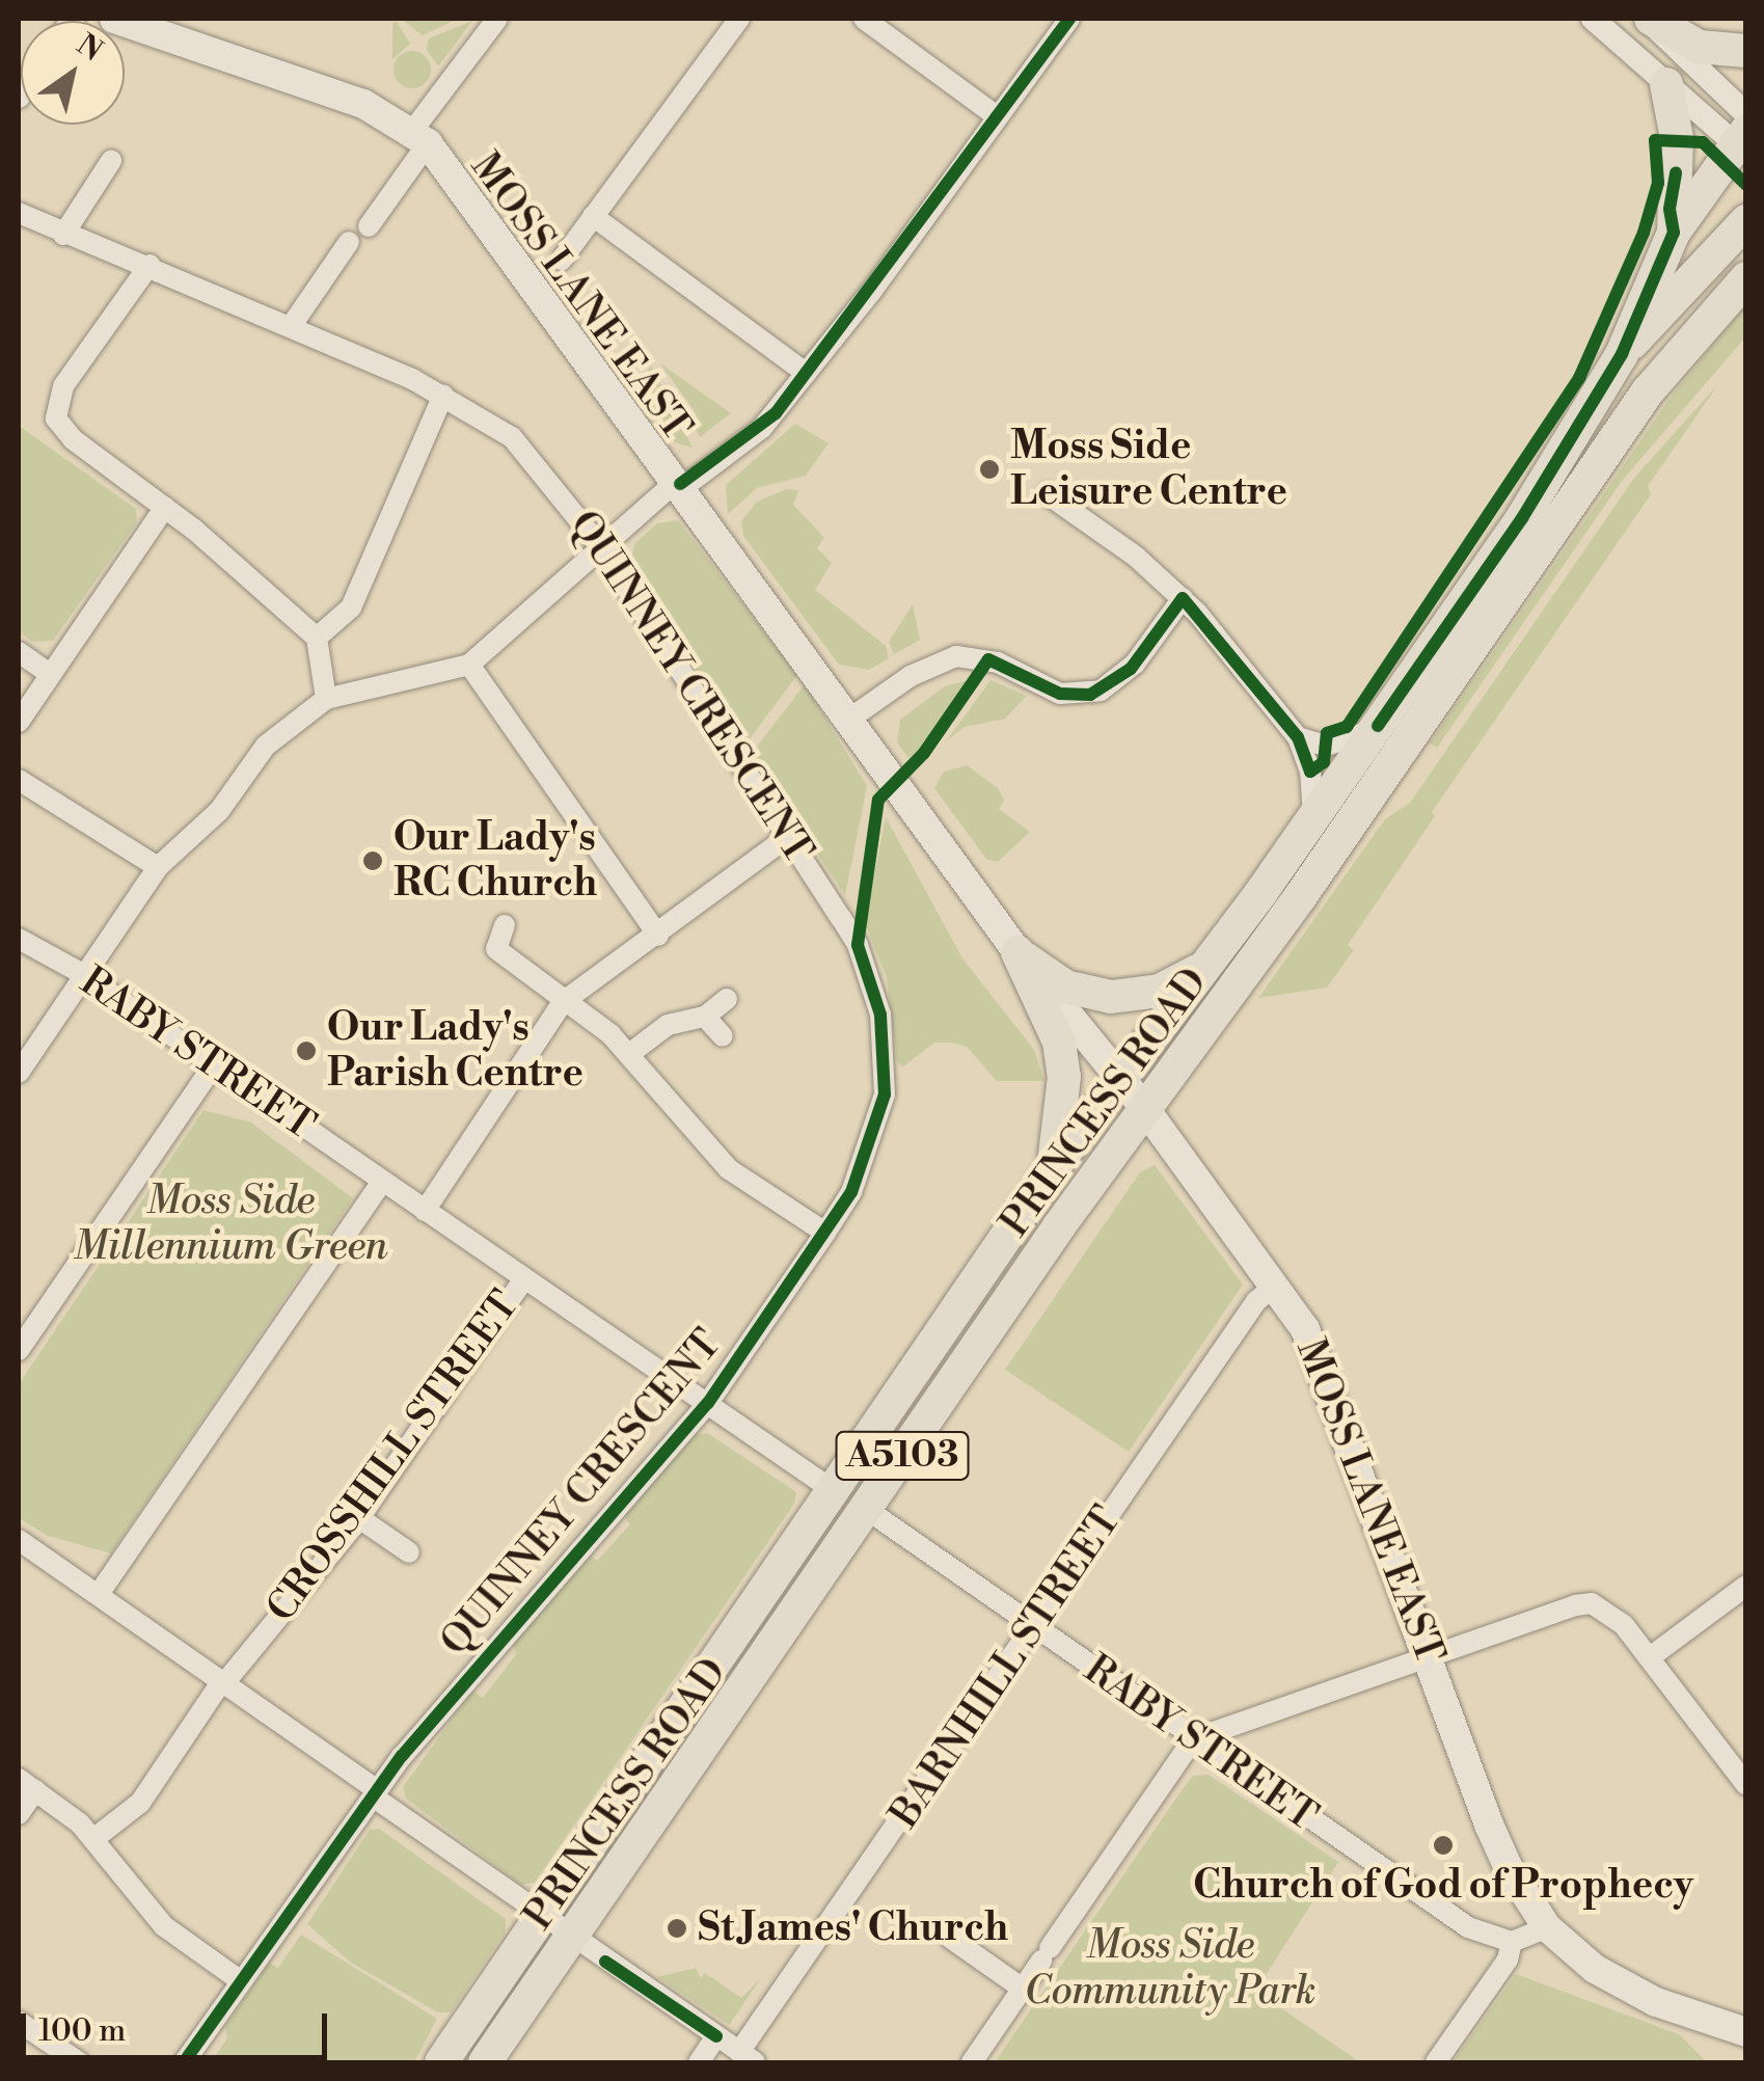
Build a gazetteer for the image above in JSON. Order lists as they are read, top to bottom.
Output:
{
  "streets": {
    "highway": ["PRINCESS ROAD", "A5103"],
    "main road": ["MOSS LANE EAST"],
    "street": [
      "QUINNEY CRESCENT",
      "RABY STREET",
      "CROSSHILL STREET",
      "BARNHILL STREET"
    ]
  },
  "crossings": [
    ["MOSS LANE EAST", "PRINCESS ROAD"],
    ["MOSS LANE EAST", "BARNHILL STREET"],
    ["QUINNEY CRESCENT", "RABY STREET"],
    ["RABY STREET", "PRINCESS ROAD"],
    ["RABY STREET", "CROSSHILL STREET"],
    ["RABY STREET", "BARNHILL STREET"]
  ],
  "parks": ["Moss Side Millennium Green", "Moss Side Community Park"],
  "places": [
    "Moss Side Leisure Centre",
    "Our Lady's RC Church",
    "Our Lady's Parish Centre",
    "Church of God of Prophecy",
    "St James' Church"
  ],
  "scale_bar": "100 m",
  "north": "top right"
}
